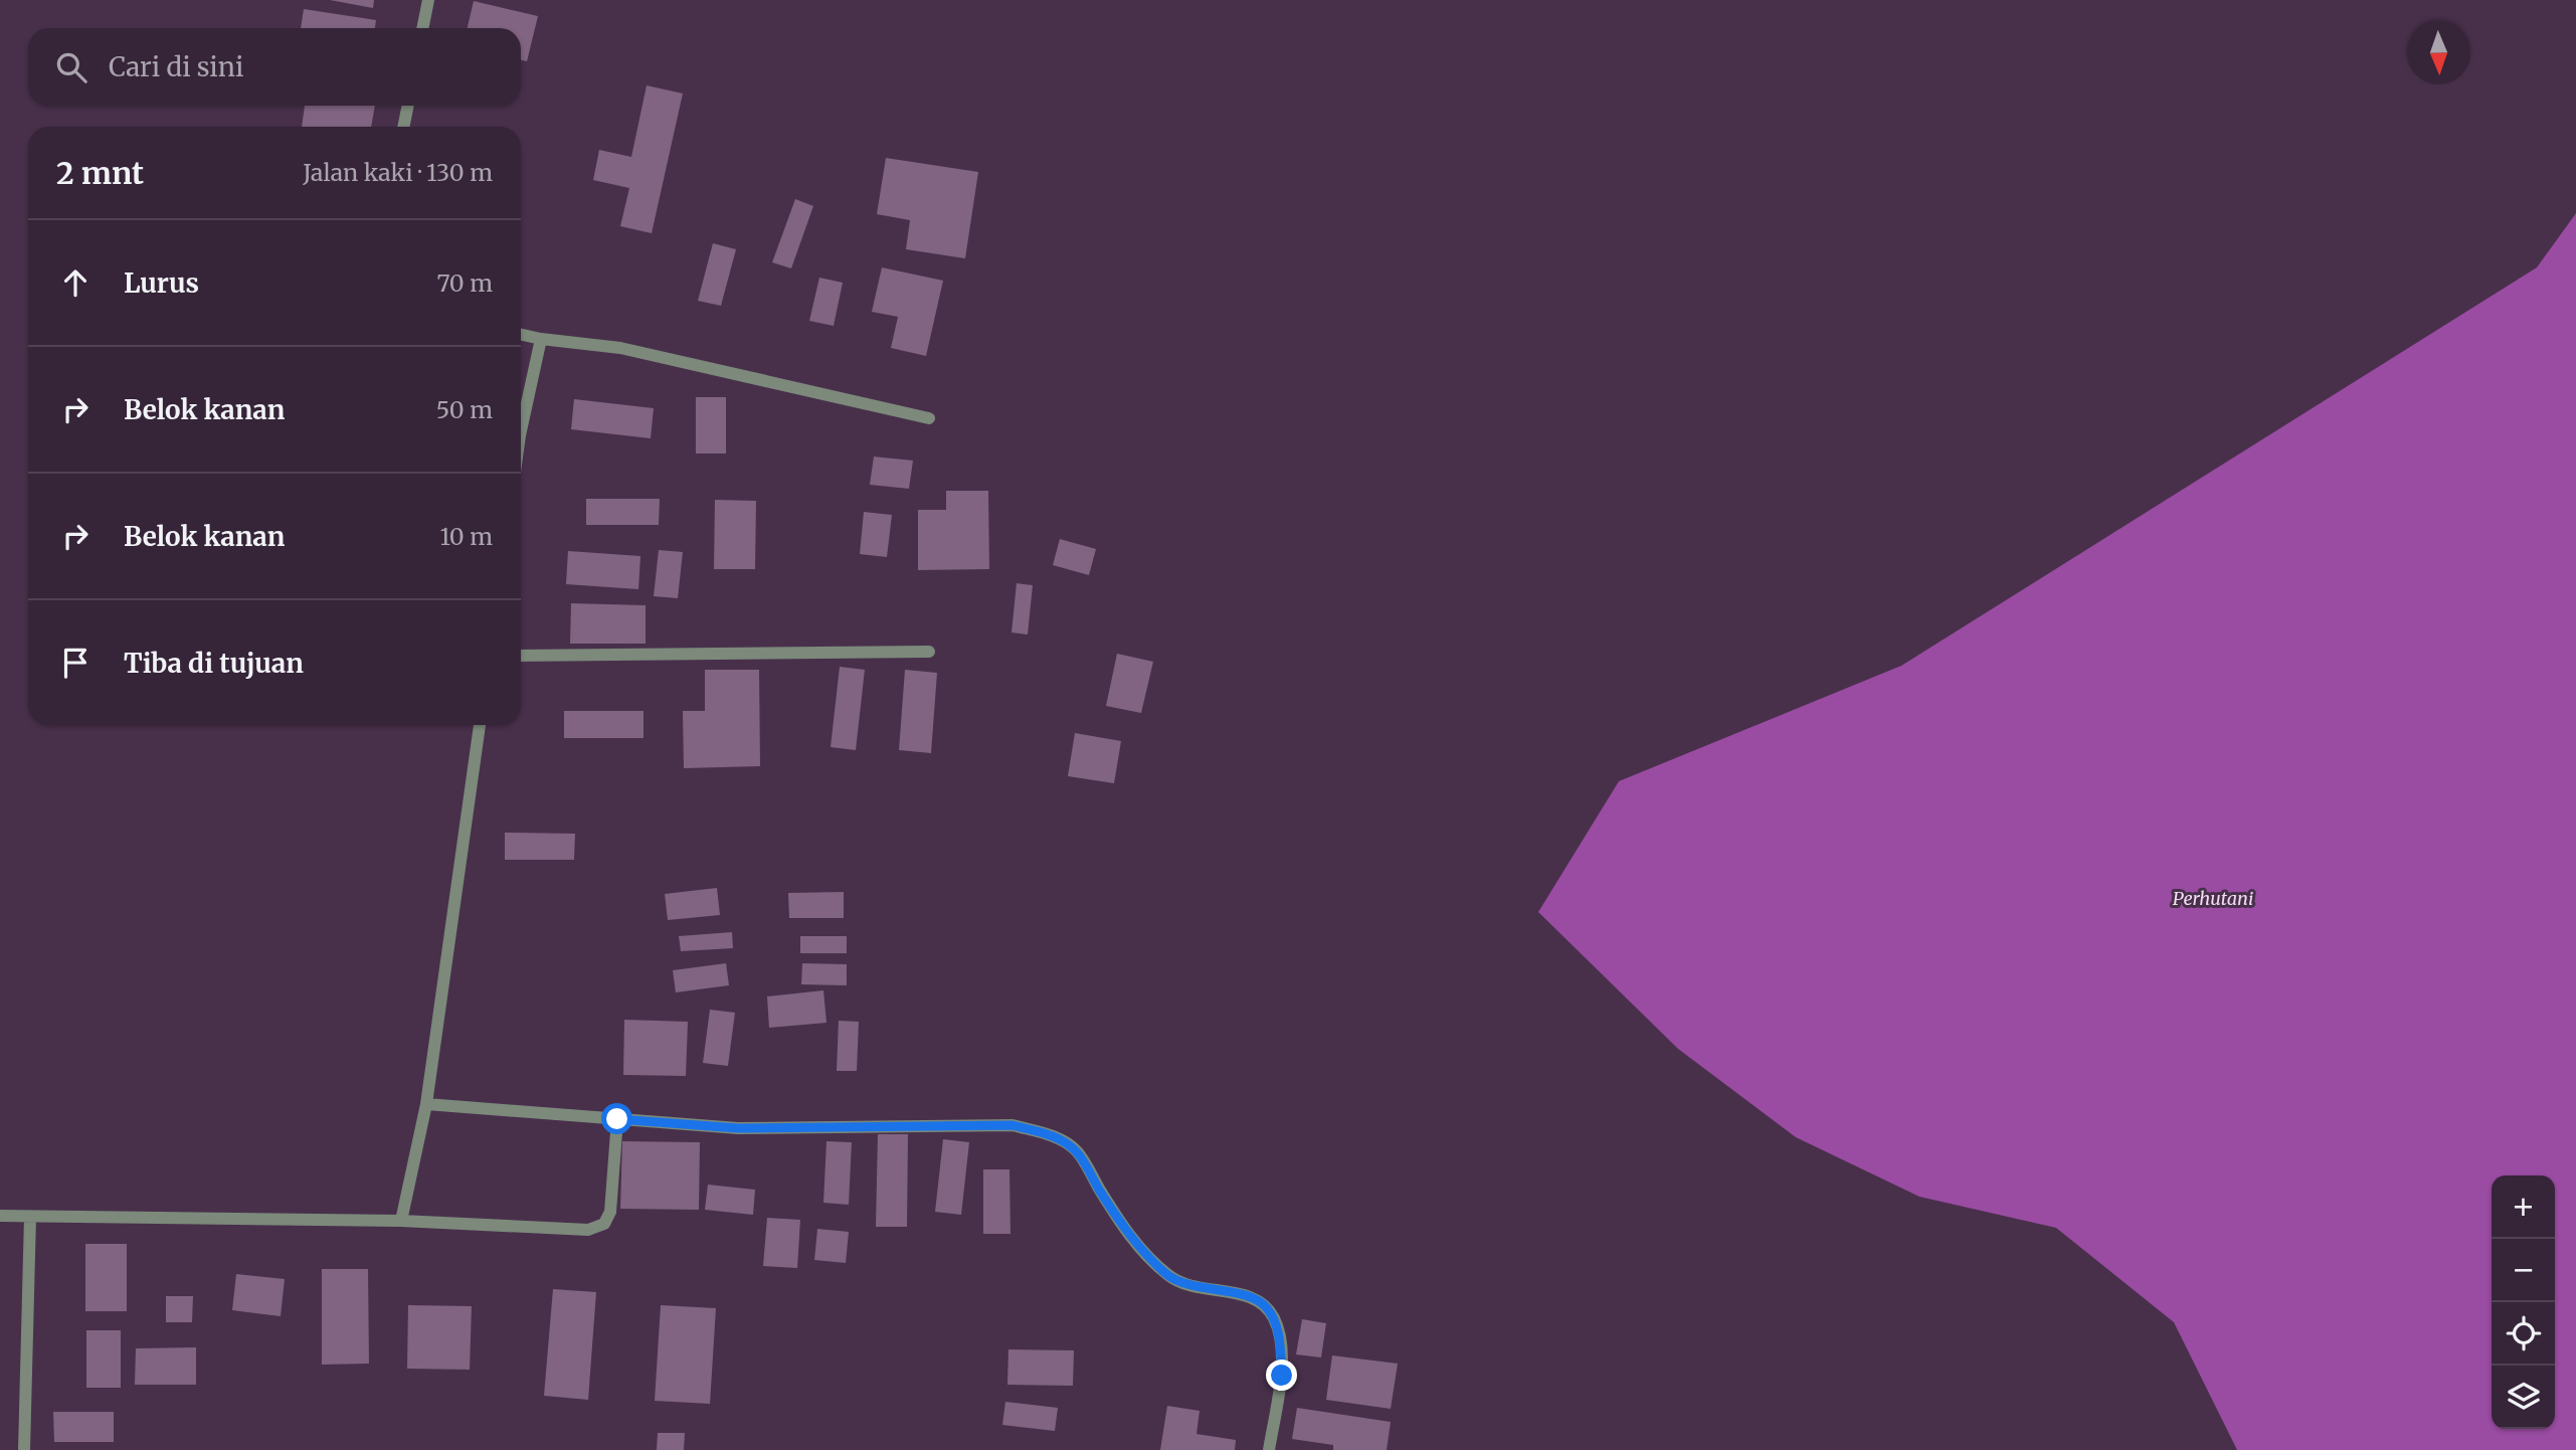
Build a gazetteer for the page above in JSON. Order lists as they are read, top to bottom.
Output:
{
  "parks": ["Perhutani"],
  "north": "bottom",
  "page": {
    "search": "Cari di sini",
    "heading": ["2 mnt", "Jalan kaki · 130 m"],
    "list": [
      ["Lurus", "70 m"],
      ["Belok kanan", "50 m"],
      ["Belok kanan", "10 m"],
      "Tiba di tujuan"
    ],
    "map_buttons": ["+", "−"]
  }
}
